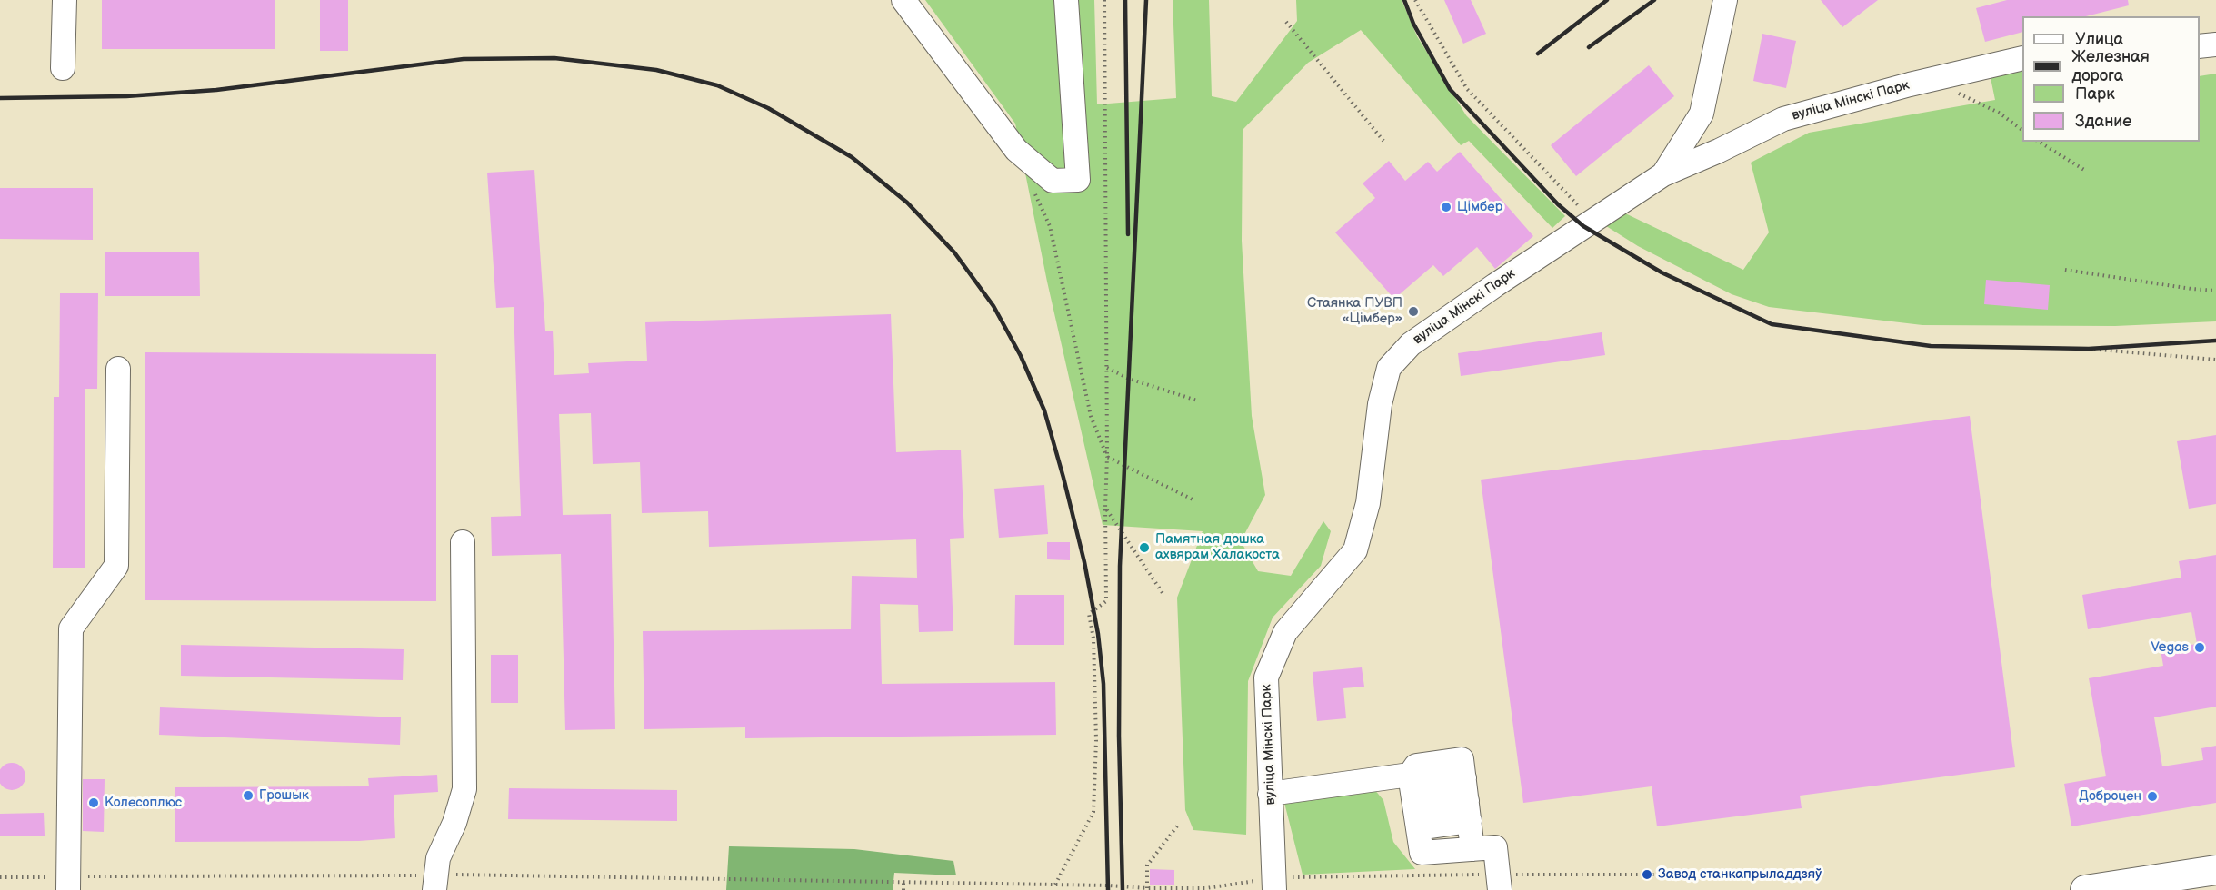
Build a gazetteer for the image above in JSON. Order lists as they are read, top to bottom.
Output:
{
  "streets": {
    "street": ["вуліца Мінскі Парк"]
  },
  "places": [
    "Цімбер",
    "Стаянка ПУВП «Цімбер»",
    "Памятная дошка ахвярам Халакоста",
    "Vegas",
    "Грошык",
    "Доброцен",
    "Колесоплюс",
    "Завод станкапрыладдзяў"
  ],
  "legend": [
    "Улица",
    "Железная дорога",
    "Парк",
    "Здание"
  ]
}
